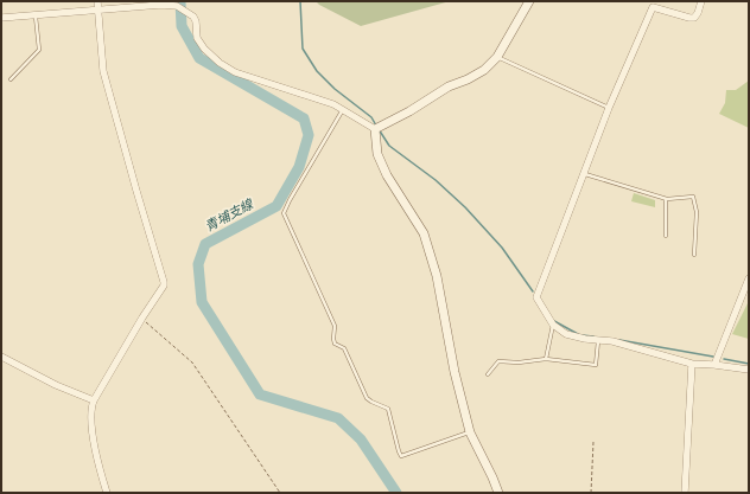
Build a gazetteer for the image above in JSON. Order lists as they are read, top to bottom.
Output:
{
  "water": ["青埔支線"]
}
